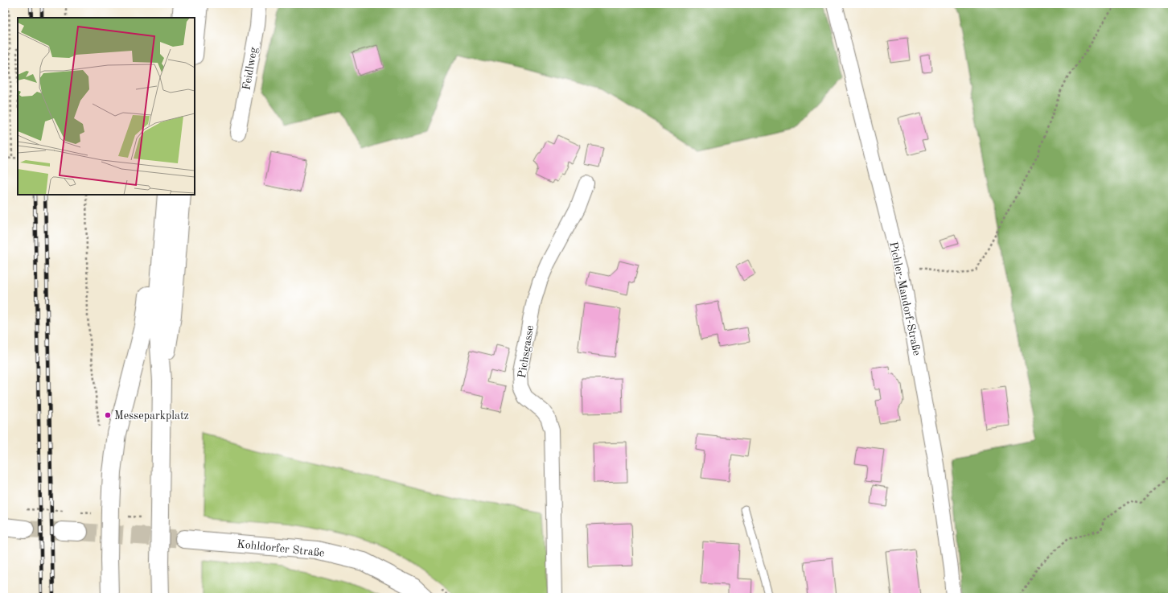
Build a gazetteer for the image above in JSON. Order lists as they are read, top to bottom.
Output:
{
  "streets": {
    "main road": ["Kohldorfer Straße"],
    "street": ["Feidlweg", "Pichler-Mandorf-Straße", "Pichsgasse"]
  },
  "places": ["Messeparkplatz"]
}
